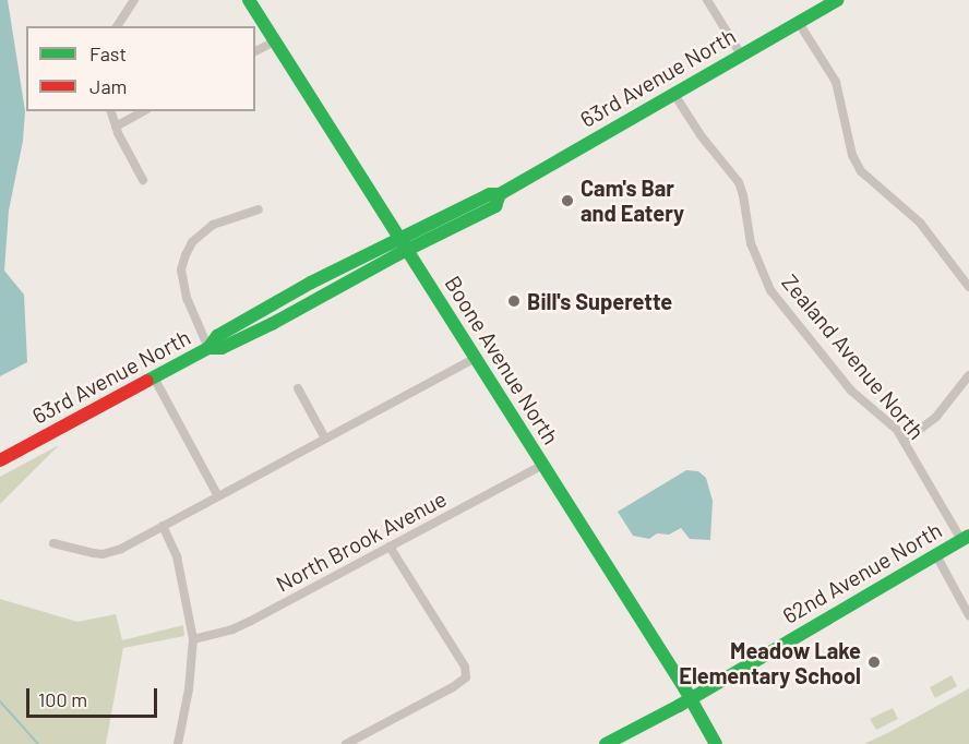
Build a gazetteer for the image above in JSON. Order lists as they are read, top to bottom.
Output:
{
  "streets": {
    "street": [
      "63rd Avenue North",
      "Zealand Avenue North",
      "Boone Avenue North",
      "North Brook Avenue",
      "62nd Avenue North"
    ]
  },
  "crossings": [
    ["63rd Avenue North", "Zealand Avenue North"],
    ["63rd Avenue North", "Boone Avenue North"],
    ["Zealand Avenue North", "62nd Avenue North"],
    ["Boone Avenue North", "North Brook Avenue"],
    ["Boone Avenue North", "62nd Avenue North"]
  ],
  "places": ["Cam's Bar and Eatery", "Bill's Superette", "Meadow Lake Elementary School"],
  "legend": ["Fast", "Jam"],
  "scale_bar": "100 m"
}
